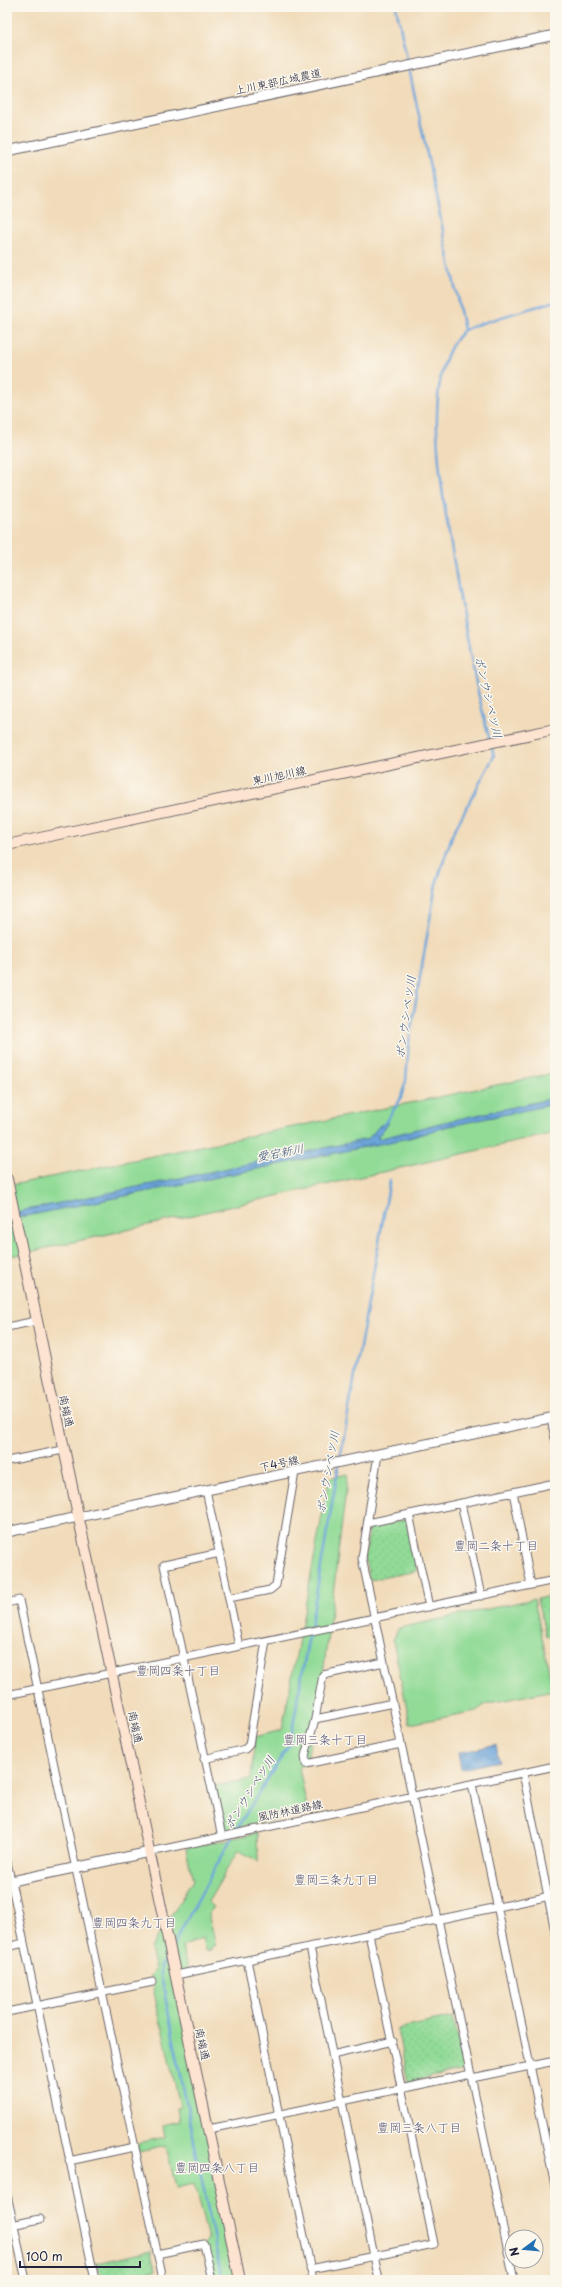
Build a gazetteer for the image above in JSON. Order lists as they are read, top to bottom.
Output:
{
  "streets": {
    "main road": ["東川旭川線", "南端通"],
    "street": ["上川東部広域農道", "下4号線", "風防林道路線"]
  },
  "crossings": [
    ["南端通", "下4号線"],
    ["南端通", "風防林道路線"]
  ],
  "districts": [
    "豊岡二条十丁目",
    "豊岡四条十丁目",
    "豊岡三条十丁目",
    "豊岡三条九丁目",
    "豊岡四条九丁目",
    "豊岡三条八丁目",
    "豊岡四条八丁目"
  ],
  "water": ["ポンウシベツ川", "愛宕新川"],
  "scale_bar": "100 m",
  "north": "left"
}
